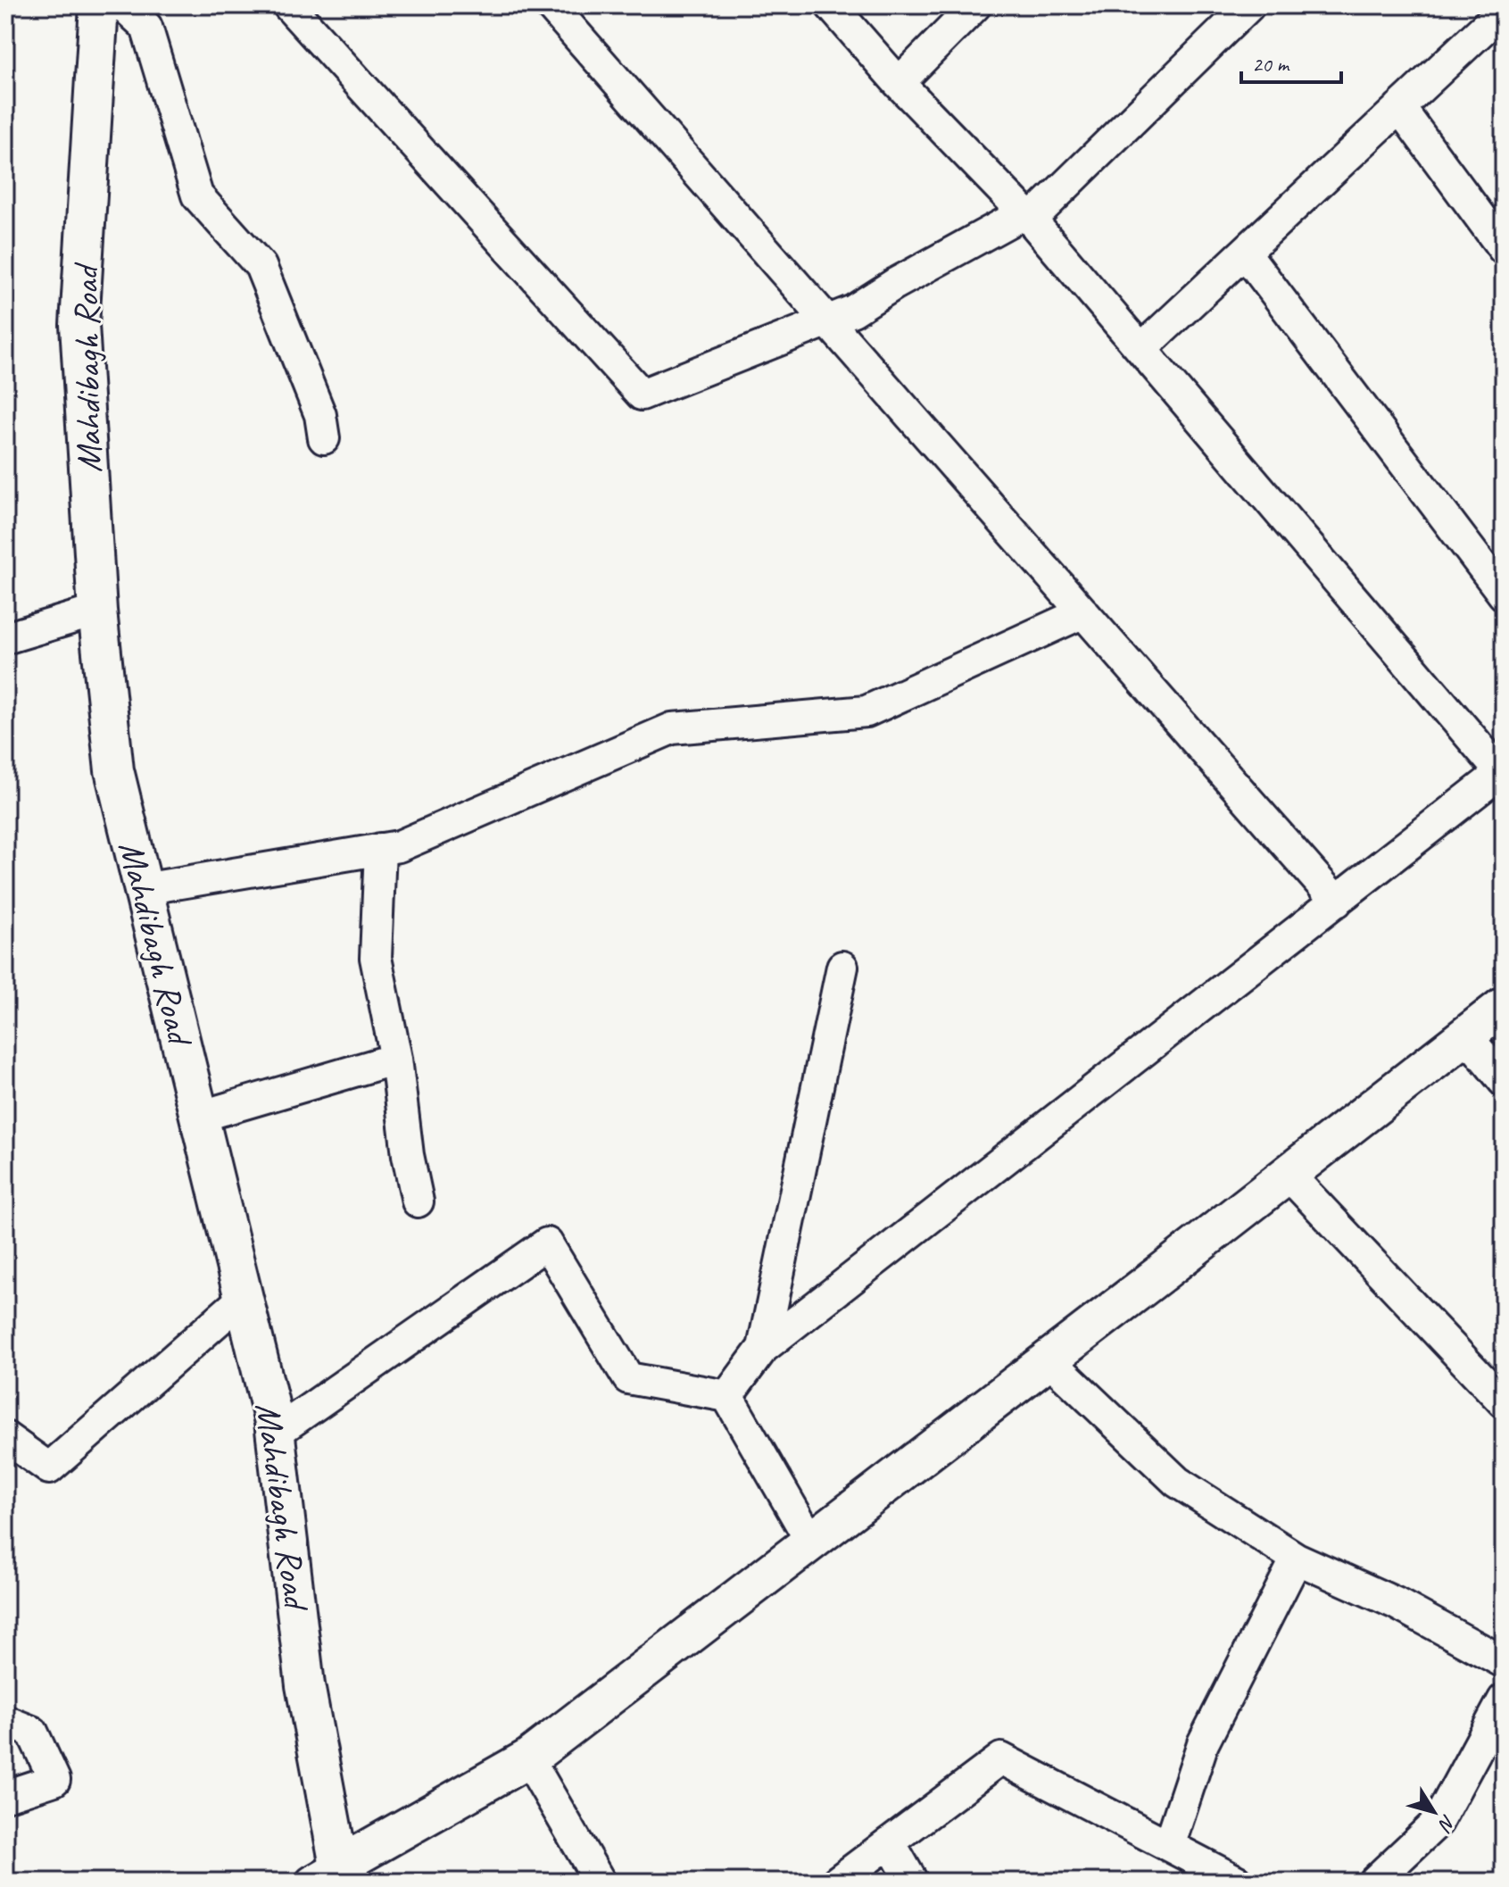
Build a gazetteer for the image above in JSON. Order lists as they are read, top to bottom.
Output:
{
  "streets": {
    "street": ["Mahdibagh Road"]
  },
  "scale_bar": "20 m",
  "north": "bottom right"
}
